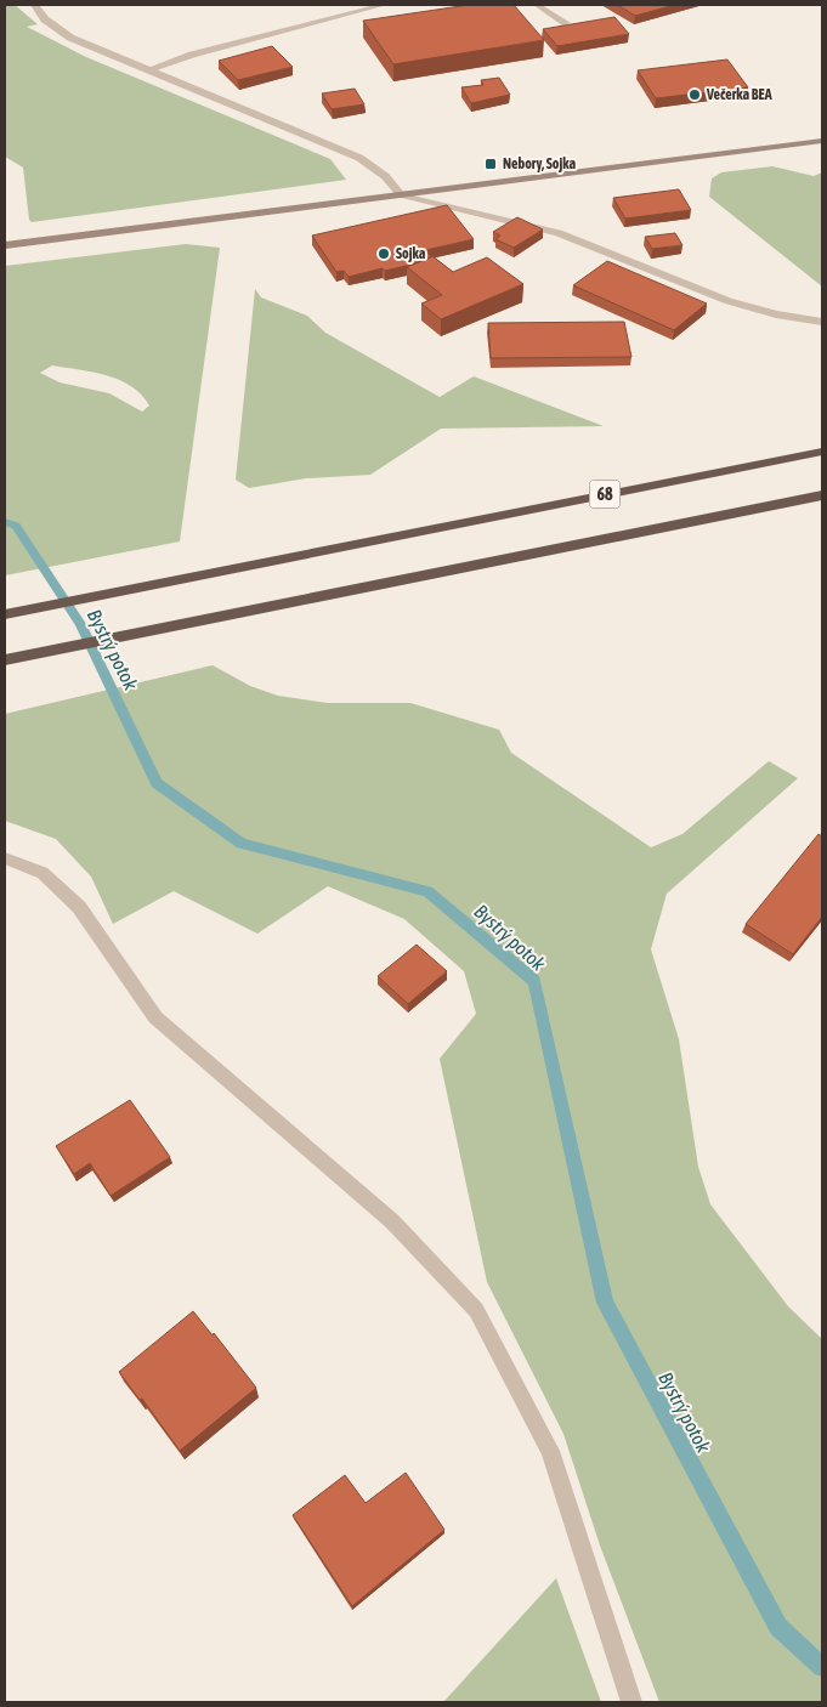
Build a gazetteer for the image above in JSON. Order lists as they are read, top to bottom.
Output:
{
  "streets": {
    "highway": ["68"]
  },
  "water": ["Bystrý potok"],
  "places": {
    "other": ["Večerka BEA", "Sojka"],
    "transit": ["Nebory, Sojka"]
  }
}
